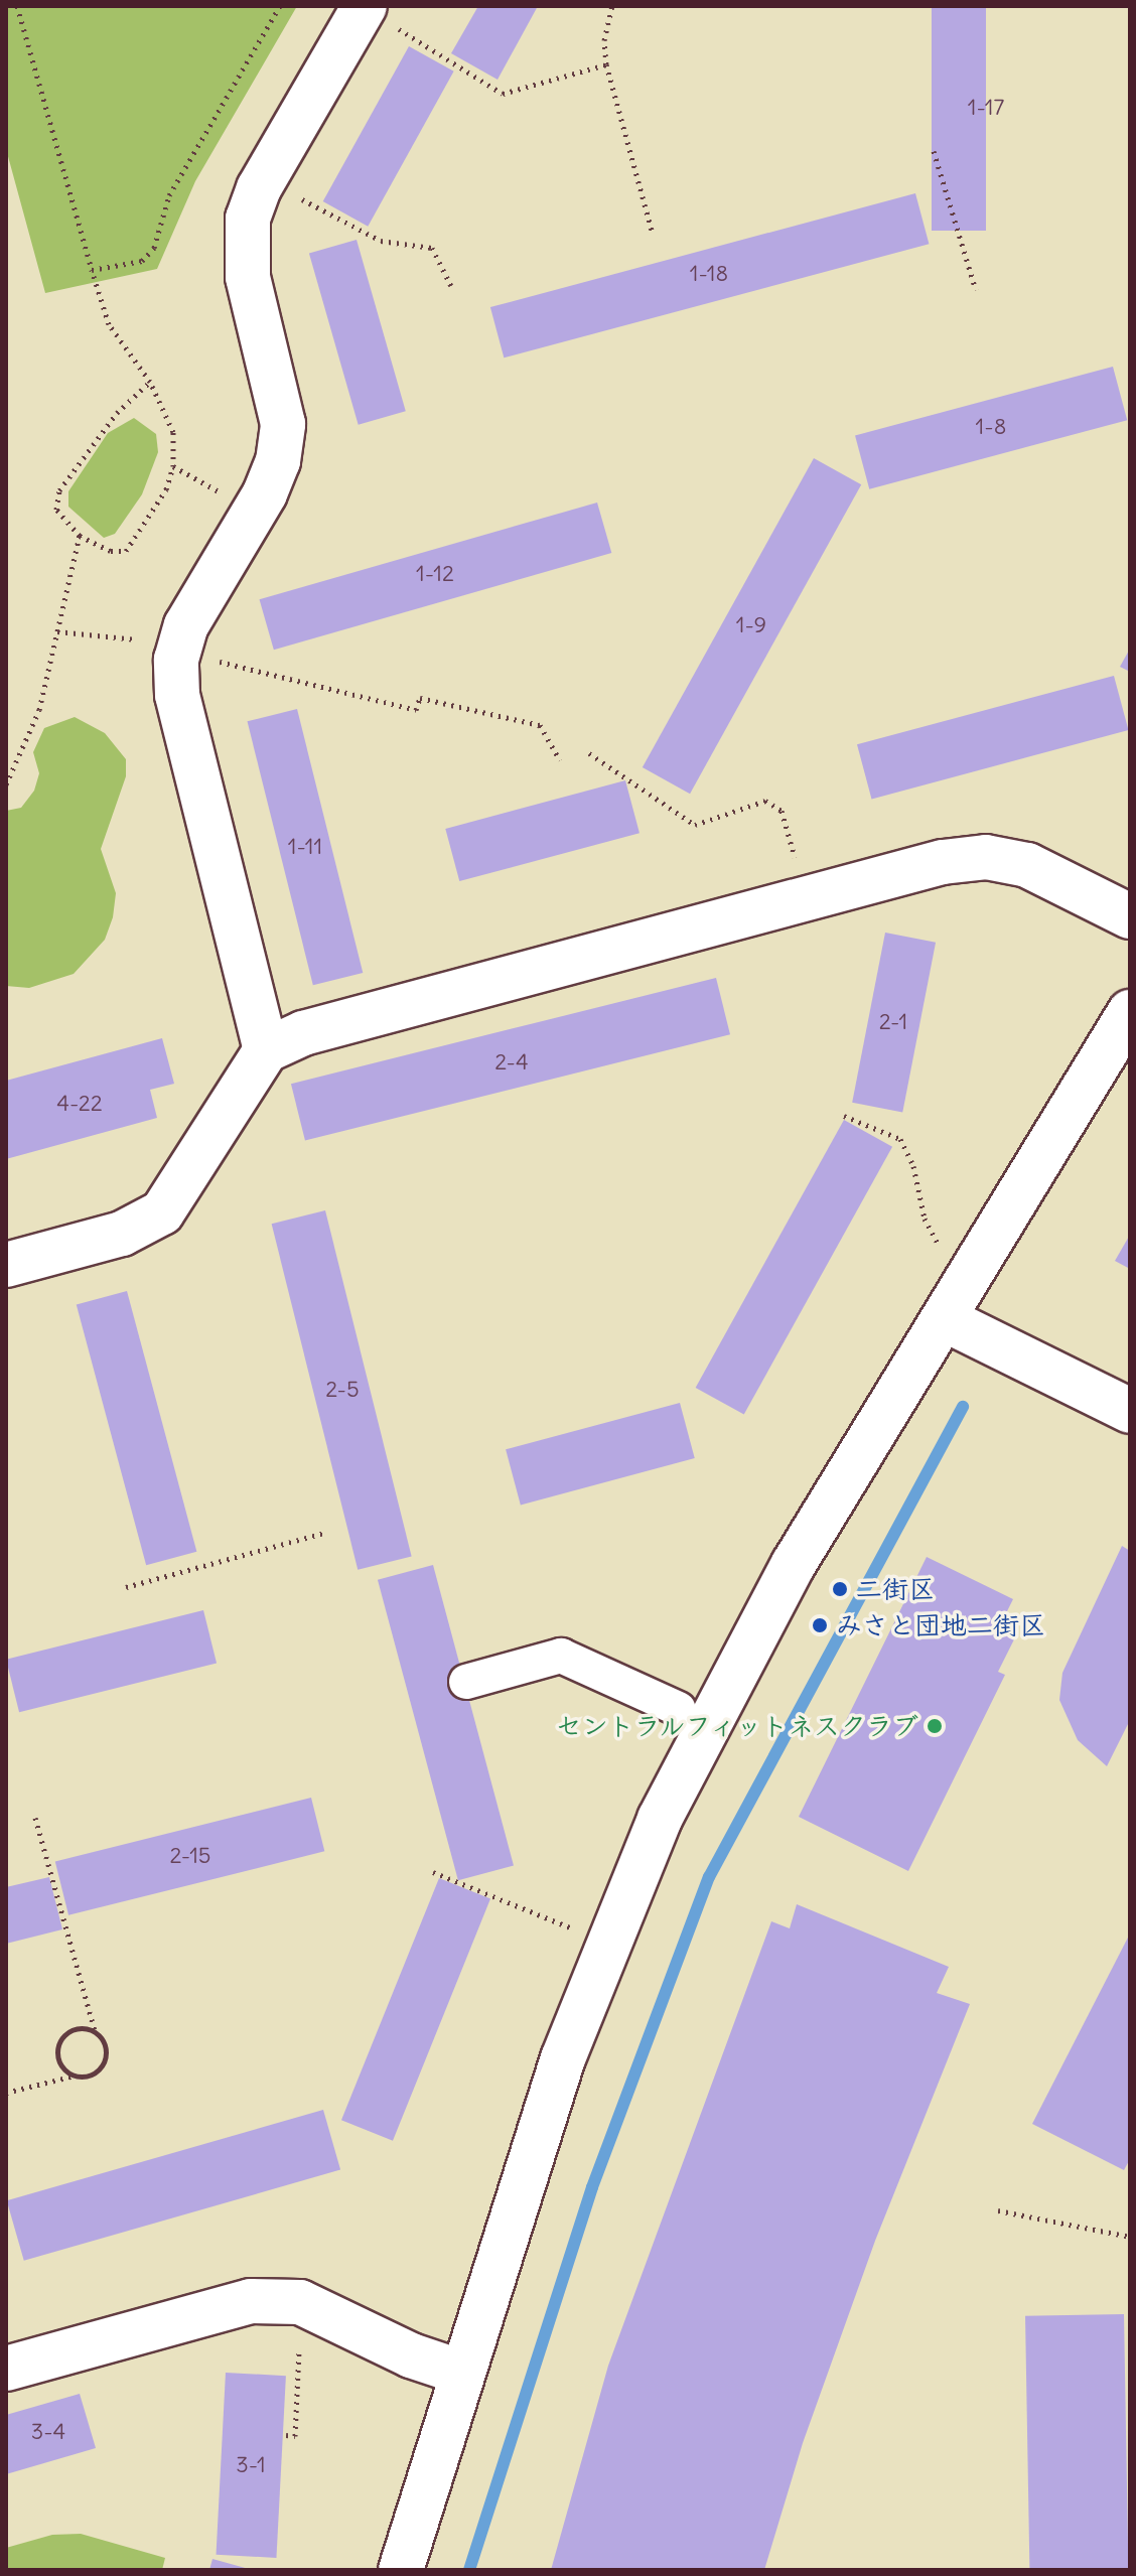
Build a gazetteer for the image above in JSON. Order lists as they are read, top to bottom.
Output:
{
  "places": ["二街区", "みさと団地二街区", "セントラルフィットネスクラブ"],
  "house_numbers": [
    "1-17",
    "1-18",
    "1-8",
    "1-12",
    "1-9",
    "1-11",
    "2-1",
    "2-4",
    "4-22",
    "2-5",
    "2-15",
    "3-4",
    "3-1"
  ]
}
